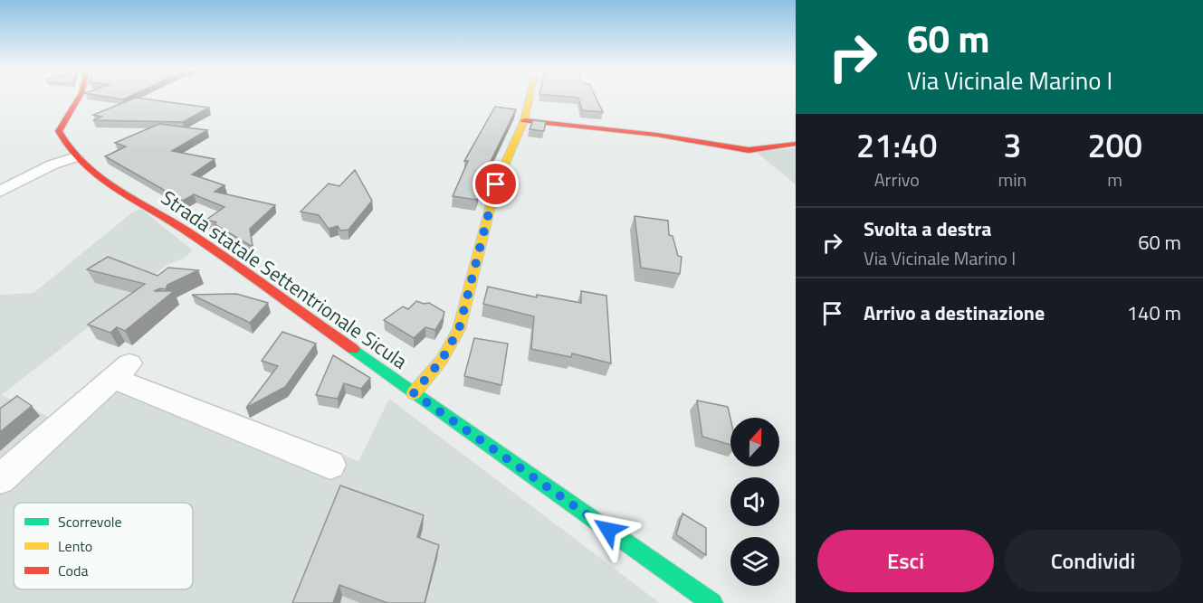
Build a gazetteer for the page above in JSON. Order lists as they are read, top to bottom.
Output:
{
  "streets": {
    "main road": ["Strada statale Settentrionale Sicula"]
  },
  "legend": ["Scorrevole", "Lento", "Coda"],
  "north": "top",
  "page": {
    "turn": ["60 m", "Via Vicinale Marino I"],
    "eta": [
      "21:40",
      "Arrivo",
      "3",
      "min",
      "200",
      "m"
    ],
    "list": [
      {
        "name": "Svolta a destra",
        "note": "Via Vicinale Marino I",
        "value": "60 m"
      },
      {
        "name": "Arrivo a destinazione",
        "value": "140 m"
      }
    ],
    "buttons": ["Esci", "Condividi"]
  }
}
